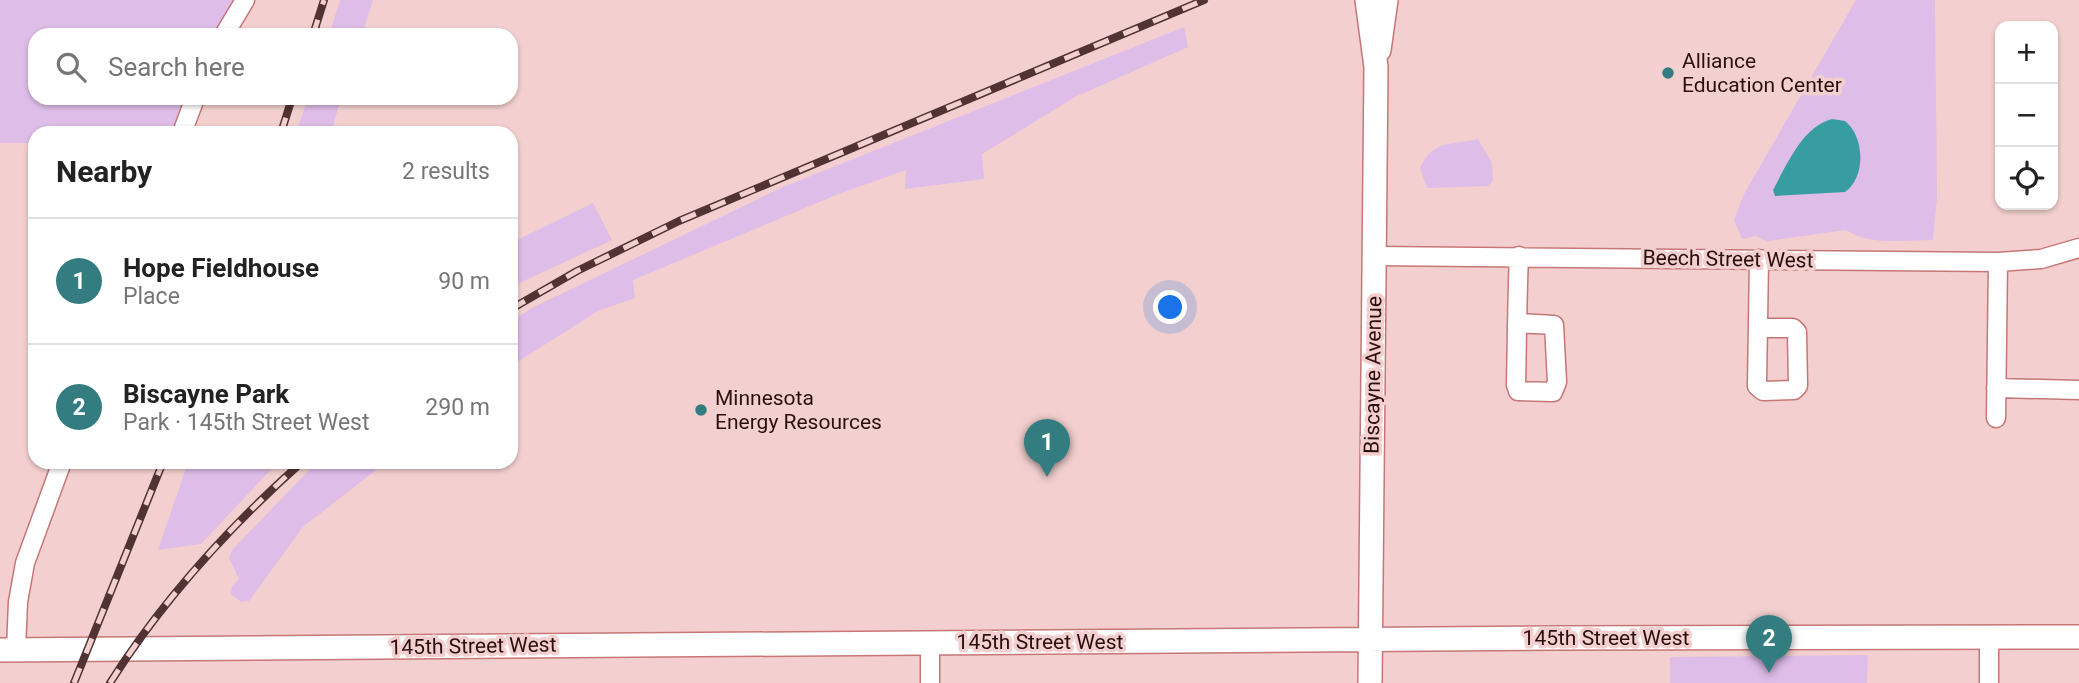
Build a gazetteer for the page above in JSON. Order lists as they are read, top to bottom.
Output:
{
  "streets": {
    "street": ["Beech Street West", "Biscayne Avenue", "145th Street West"]
  },
  "crossings": [
    ["Beech Street West", "Biscayne Avenue"],
    ["Biscayne Avenue", "145th Street West"]
  ],
  "places": ["Alliance Education Center", "Minnesota Energy Resources"],
  "page": {
    "map_buttons": ["+", "−"],
    "search": "Search here",
    "heading": ["Nearby", "2 results"],
    "list": [
      {
        "mark": "1",
        "name": "Hope Fieldhouse",
        "note": "Place",
        "value": "90 m"
      },
      {
        "mark": "2",
        "name": "Biscayne Park",
        "note": "Park · 145th Street West",
        "value": "290 m"
      }
    ],
    "pins": ["1", "2"]
  }
}
